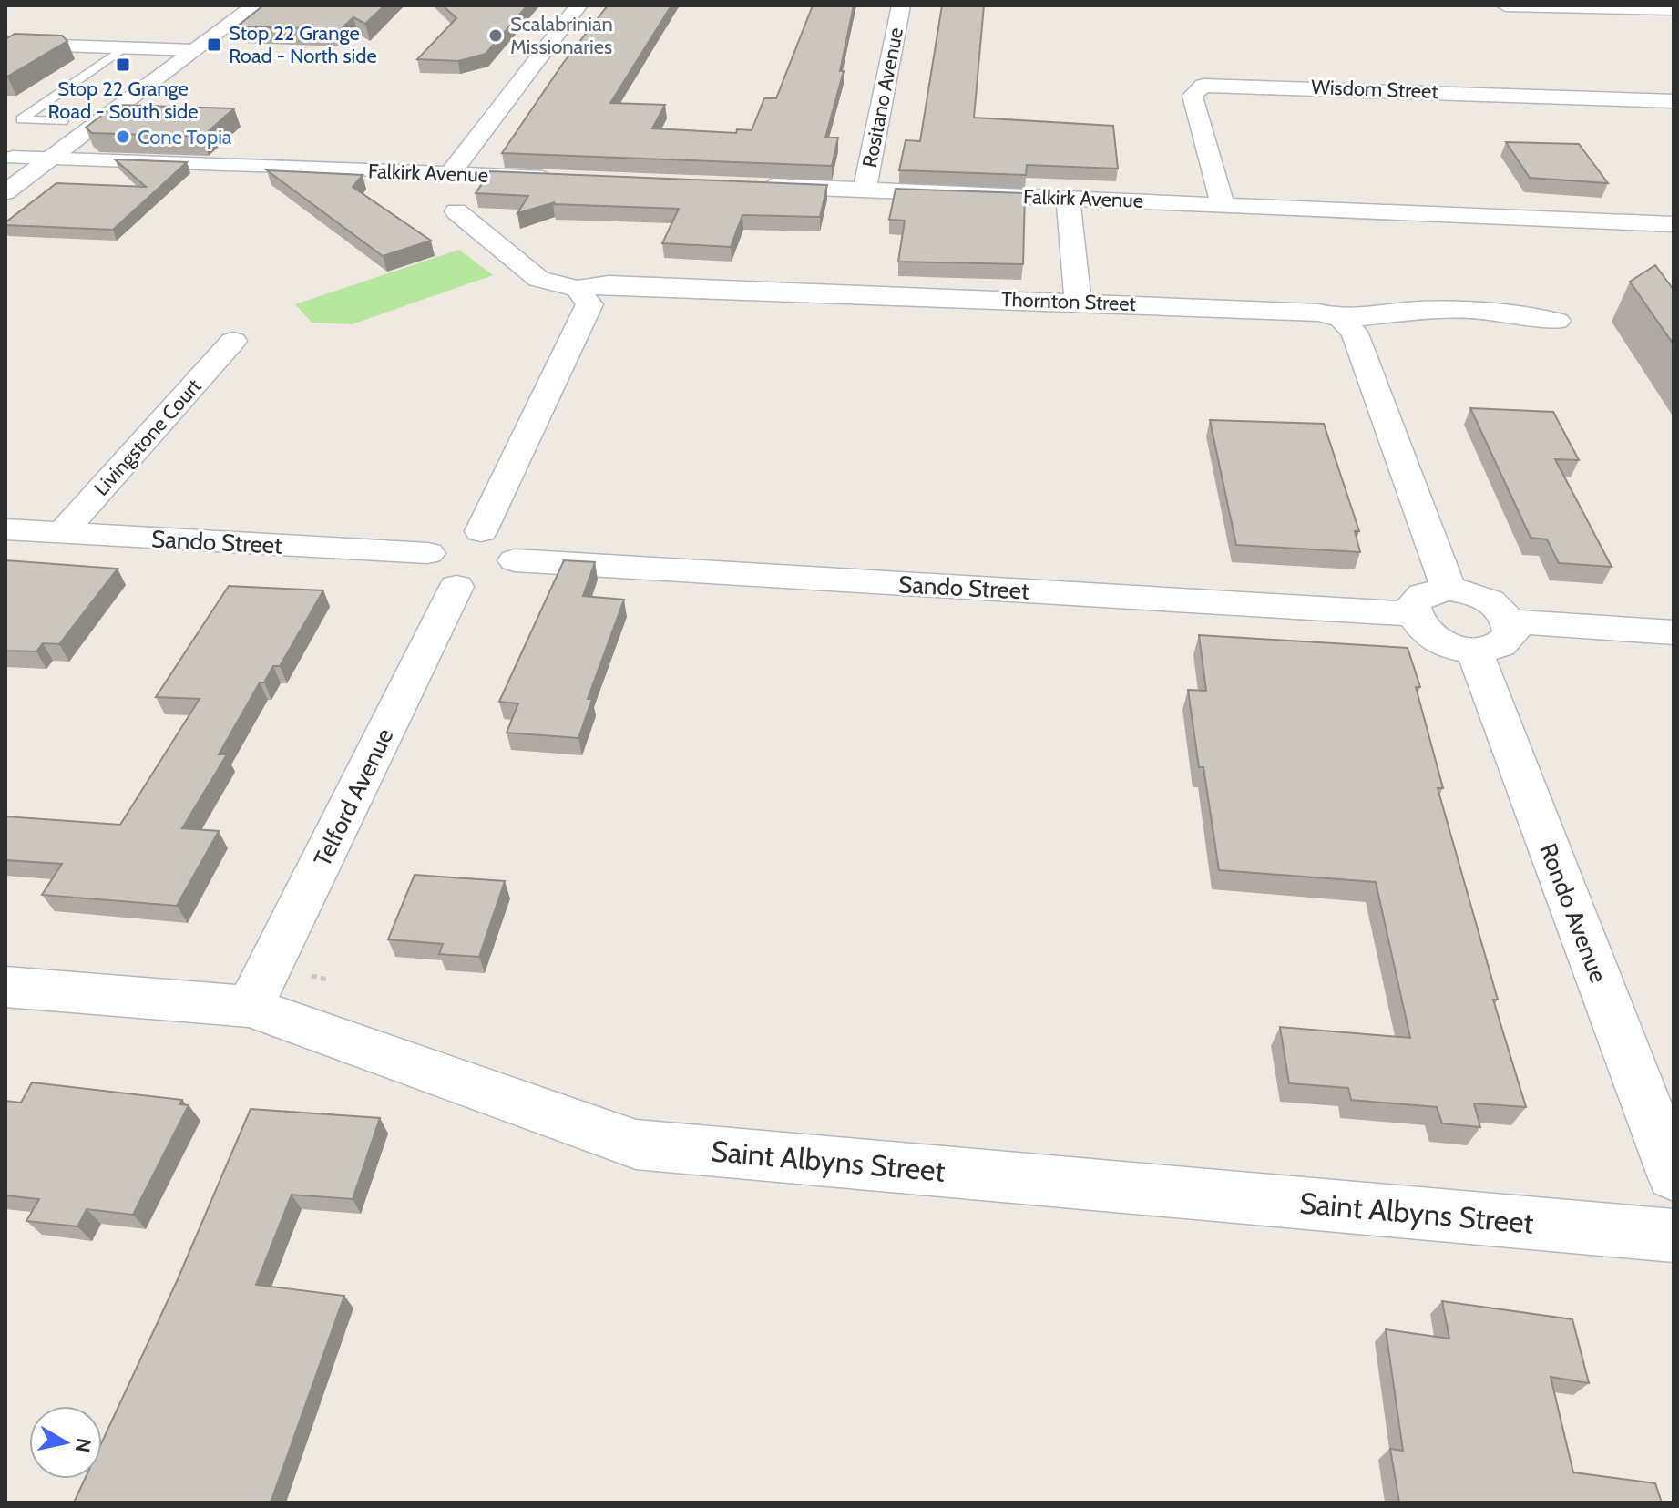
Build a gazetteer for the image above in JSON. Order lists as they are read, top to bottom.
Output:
{
  "streets": {
    "street": [
      "Wisdom Street",
      "Rositano Avenue",
      "Falkirk Avenue",
      "Thornton Street",
      "Livingstone Court",
      "Sando Street",
      "Telford Avenue",
      "Rondo Avenue",
      "Saint Albyns Street"
    ]
  },
  "crossings": [
    ["Wisdom Street", "Falkirk Avenue"],
    ["Rositano Avenue", "Falkirk Avenue"],
    ["Livingstone Court", "Sando Street"],
    ["Sando Street", "Telford Avenue"],
    ["Telford Avenue", "Saint Albyns Street"]
  ],
  "places": {
    "other": ["Scalabrinian Missionaries", "Cone Topia"],
    "transit": ["Stop 22 Grange Road - North side", "Stop 22 Grange Road - South side"]
  },
  "north": "right"
}
